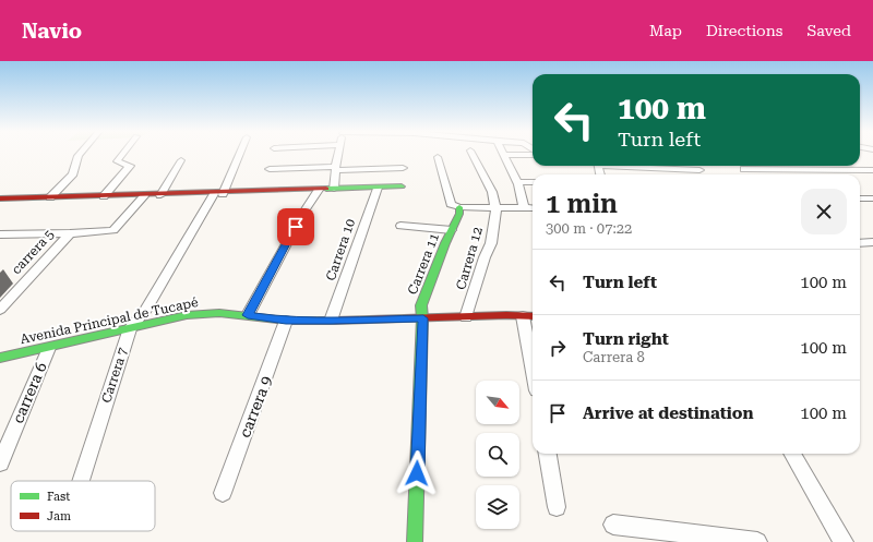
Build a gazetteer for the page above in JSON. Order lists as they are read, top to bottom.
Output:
{
  "streets": {
    "street": [
      "Carrera 10",
      "carrera 5",
      "Carrera 12",
      "Carrera 11",
      "Avenida Principal de Tucapé",
      "Carrera 7",
      "carrera 6",
      "carrera 9"
    ]
  },
  "crossings": [
    ["Carrera 10", "Avenida Principal de Tucapé"],
    ["Carrera 12", "Avenida Principal de Tucapé"],
    ["Carrera 11", "Avenida Principal de Tucapé"],
    ["Avenida Principal de Tucapé", "Carrera 7"],
    ["Avenida Principal de Tucapé", "carrera 6"],
    ["Avenida Principal de Tucapé", "carrera 9"]
  ],
  "legend": ["Fast", "Jam"],
  "north": "bottom right",
  "page": {
    "header": "Navio",
    "nav": ["Map", "Directions", "Saved"],
    "turn": ["100 m", "Turn left"],
    "heading": ["1 min", "300 m · 07:22"],
    "list": [
      {
        "name": "Turn left",
        "value": "100 m"
      },
      {
        "name": "Turn right",
        "note": "Carrera 8",
        "value": "100 m"
      },
      {
        "name": "Arrive at destination",
        "value": "100 m"
      }
    ]
  }
}
